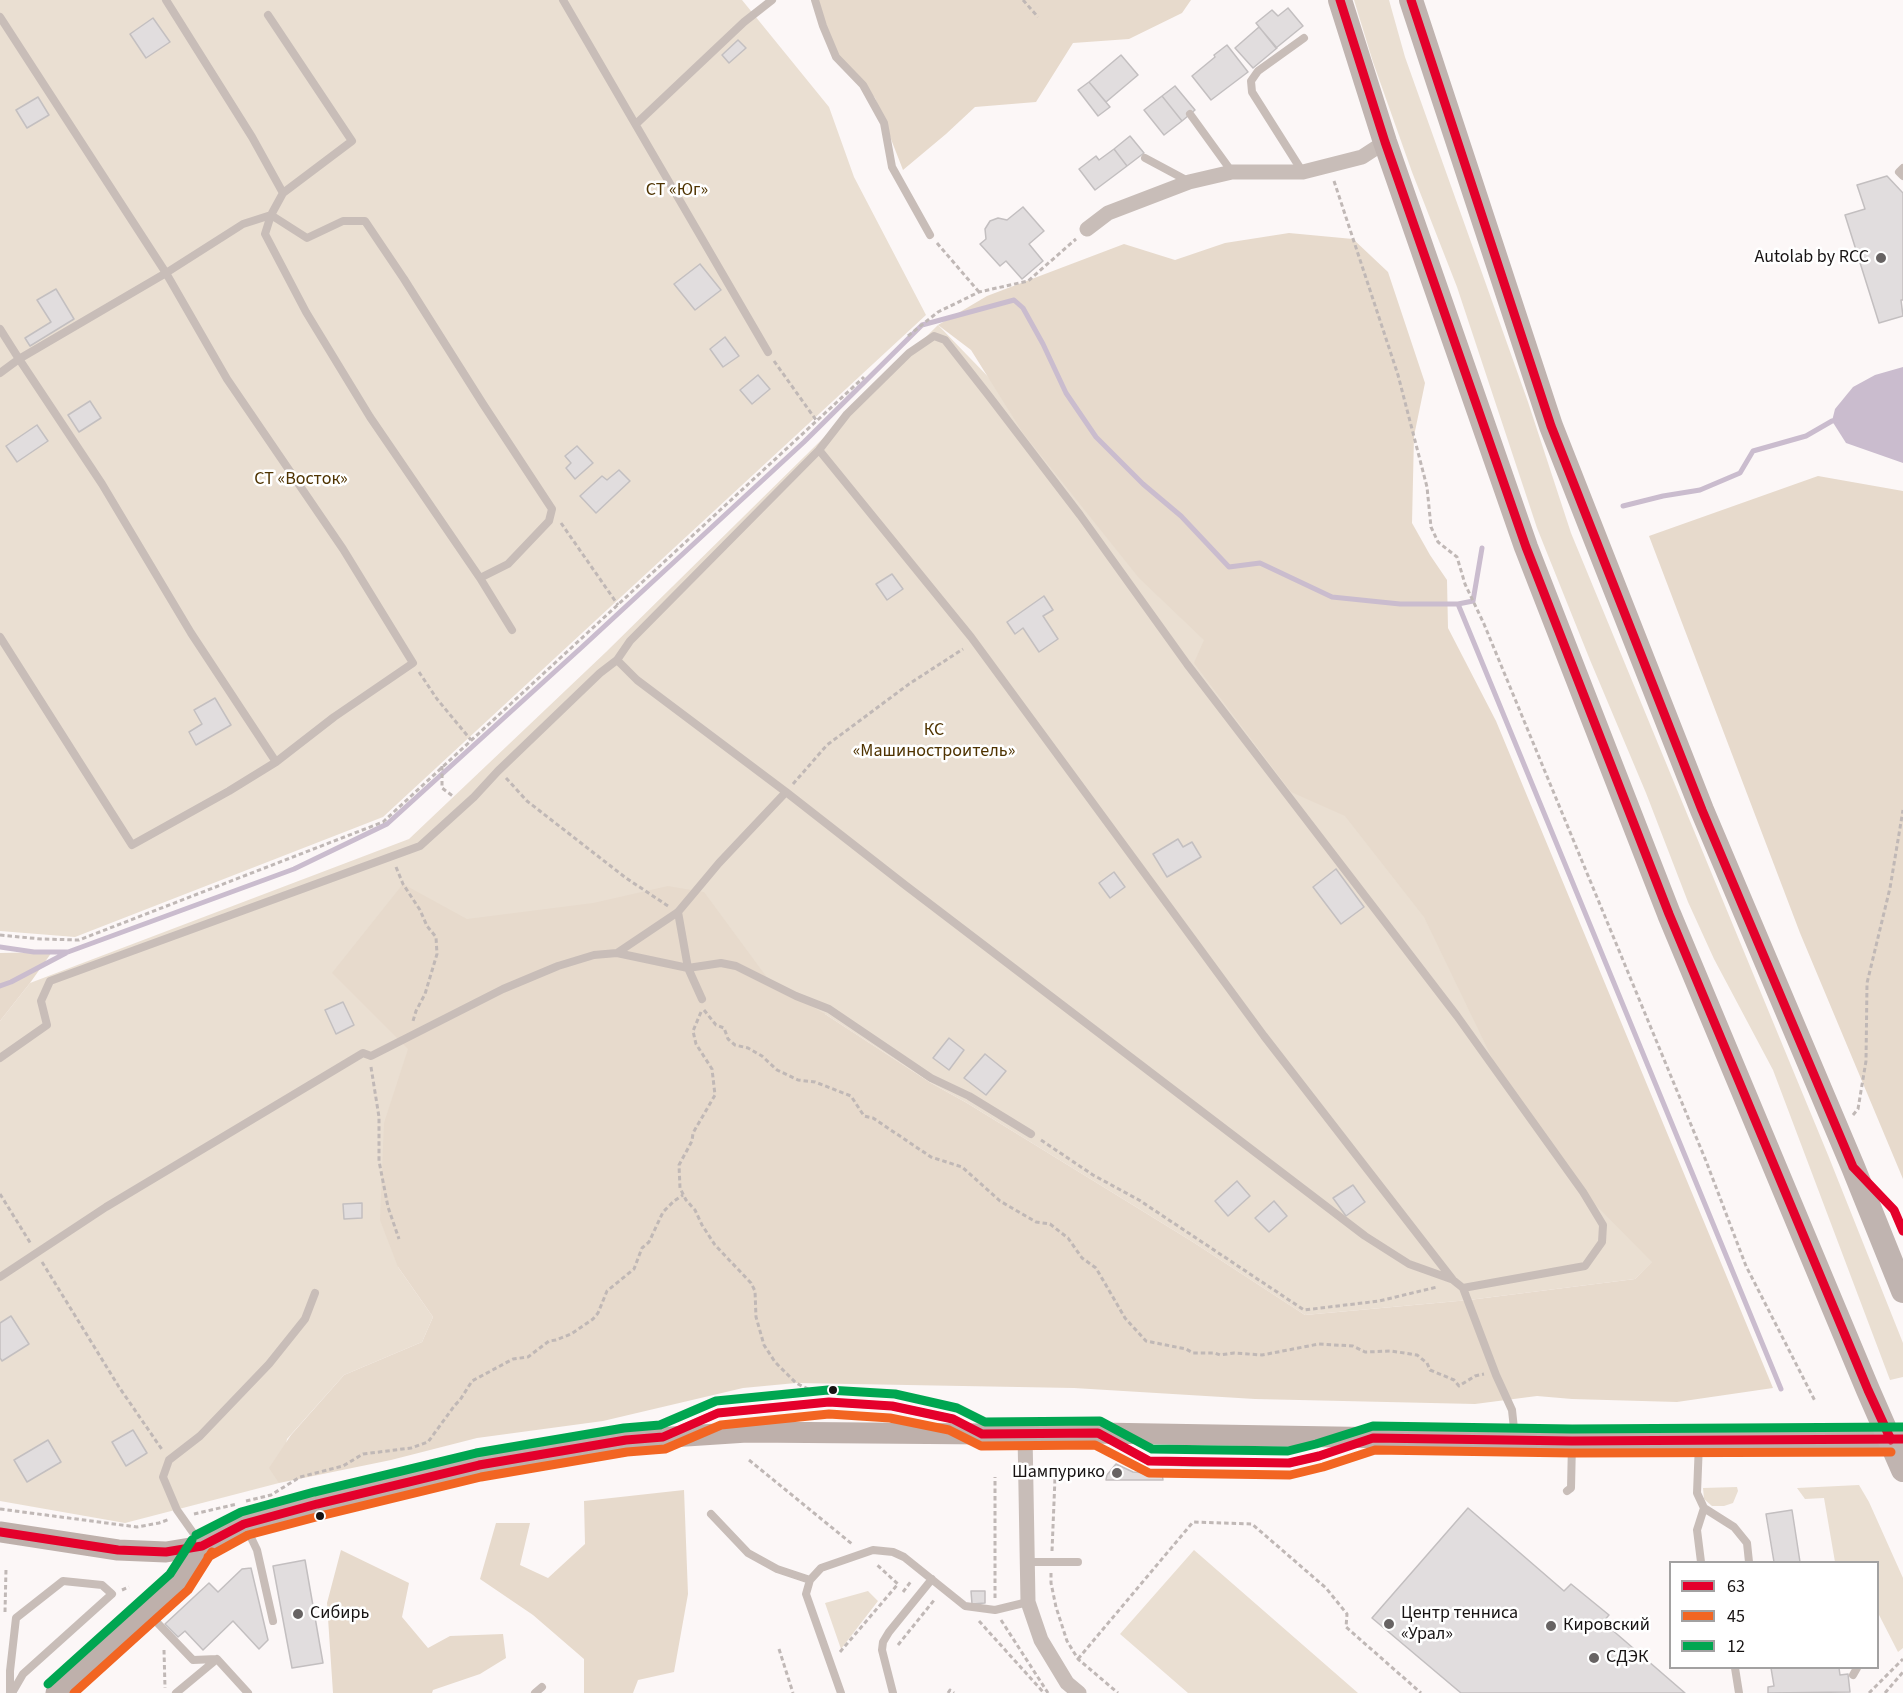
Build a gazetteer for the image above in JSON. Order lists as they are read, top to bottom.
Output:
{
  "parks": ["СТ «Юг»", "СТ «Восток»", "КС «Машиностроитель»"],
  "places": [
    "Autolab by RCC",
    "Шампурико",
    "Сибирь",
    "Центр тенниса «Урал»",
    "Кировский",
    "СДЭК"
  ],
  "lines": ["transit line 63", "transit line 12", "transit line 45"],
  "legend": ["63", "45", "12"]
}
